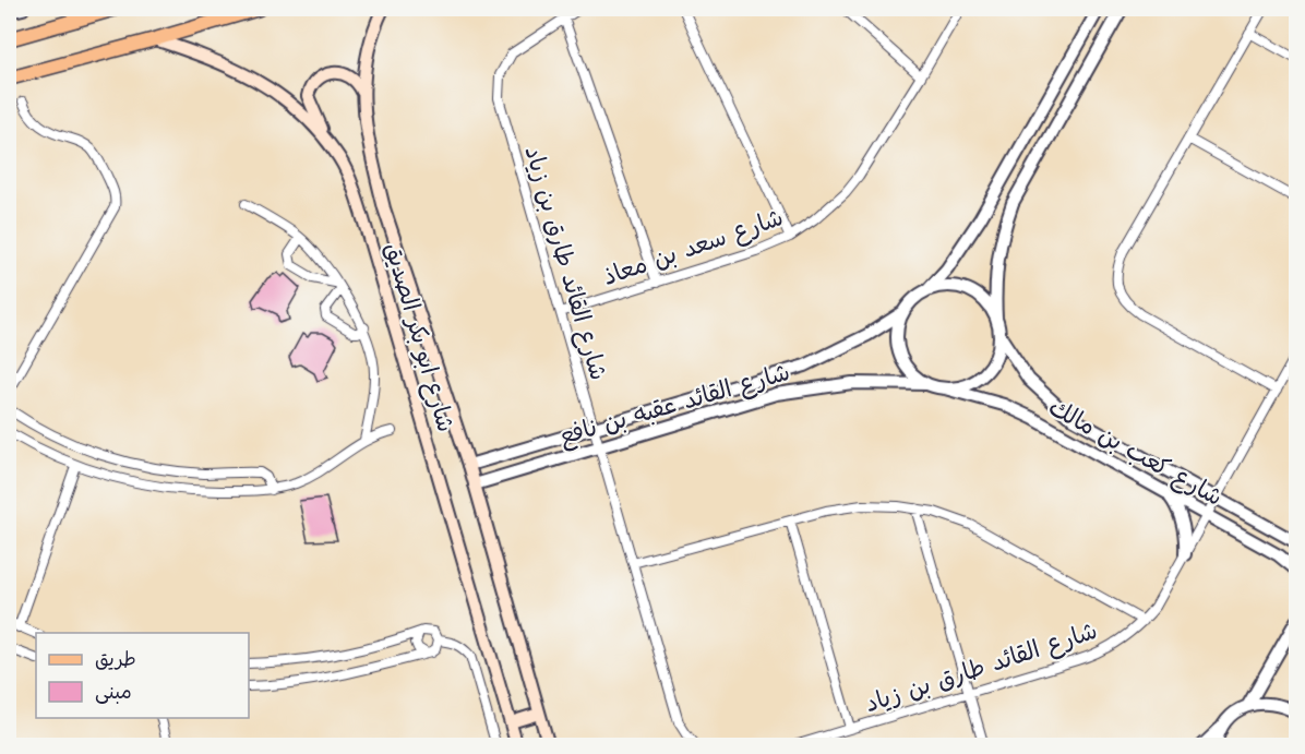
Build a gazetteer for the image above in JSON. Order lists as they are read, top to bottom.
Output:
{
  "streets": {
    "main road": ["شارع ابو بكر الصديق"],
    "street": [
      "شارع سعد بن معاذ",
      "شارع القائد طارق بن زياد",
      "شارع القائد عقبه بن نافع",
      "شارع كعب بن مالك"
    ]
  },
  "crossings": [
    ["شارع سعد بن معاذ", "شارع القائد طارق بن زياد"],
    ["شارع القائد طارق بن زياد", "شارع القائد عقبه بن نافع"],
    ["شارع القائد طارق بن زياد", "شارع كعب بن مالك"],
    ["شارع ابو بكر الصديق", "شارع القائد عقبه بن نافع"],
    ["شارع القائد عقبه بن نافع", "شارع كعب بن مالك"]
  ],
  "legend": ["طريق", "مبنى"]
}
